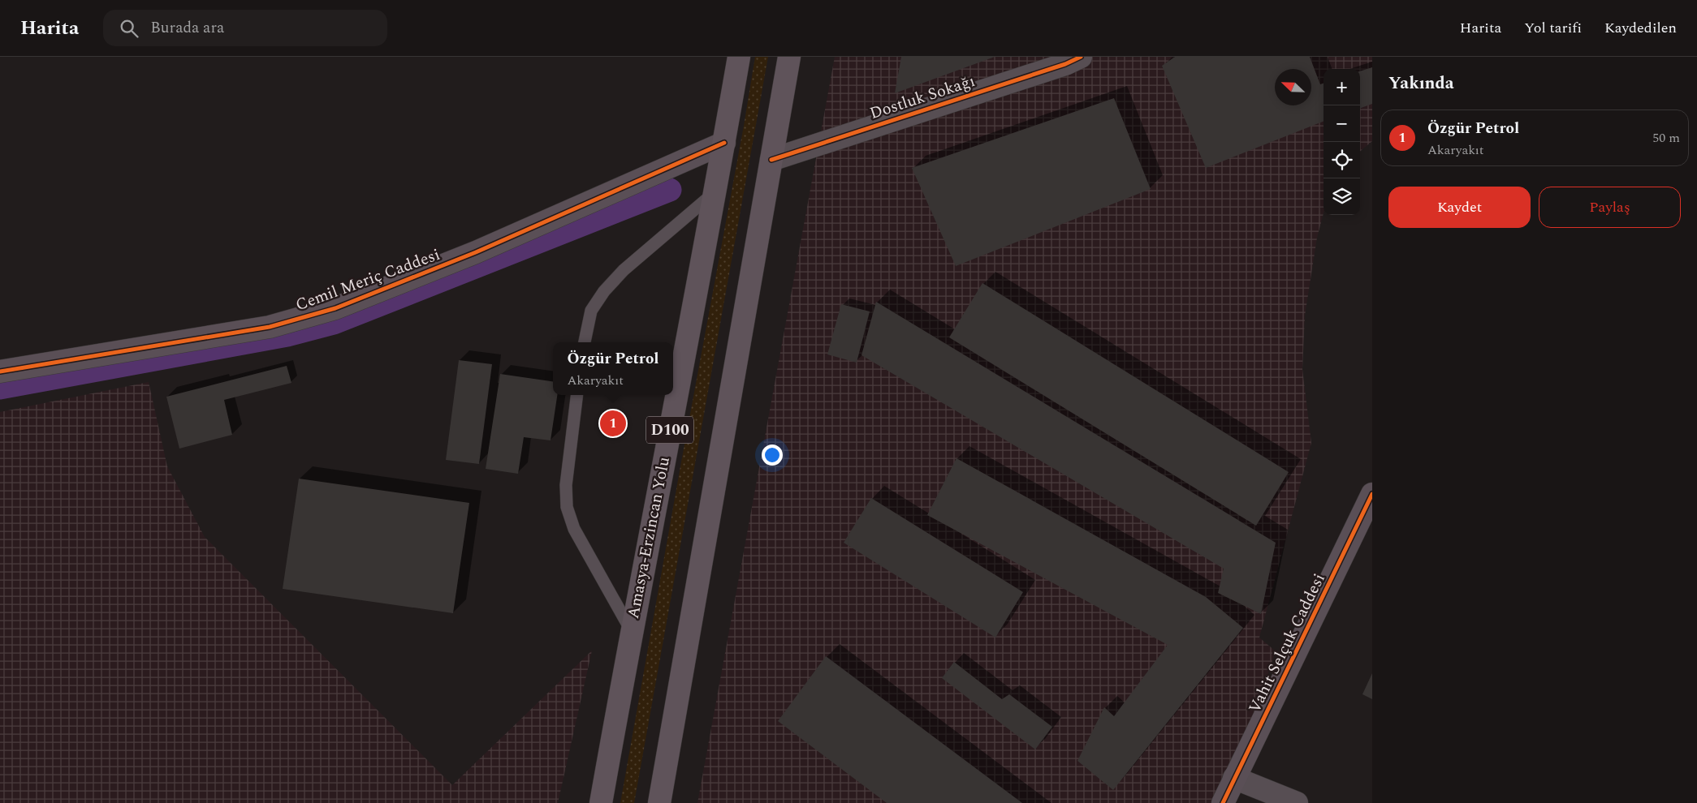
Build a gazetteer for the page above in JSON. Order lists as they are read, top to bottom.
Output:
{
  "streets": {
    "highway": ["D100", "Amasya-Erzincan Yolu"],
    "street": ["Dostluk Sokağı", "Cemil Meriç Caddesi", "Vahit Selçuk Caddesi"]
  },
  "crossings": [
    ["Cemil Meriç Caddesi", "Amasya-Erzincan Yolu"]
  ],
  "north": "top left",
  "page": {
    "header": "Harita",
    "search": "Burada ara",
    "nav": ["Harita", "Yol tarifi", "Kaydedilen"],
    "heading": "Yakında",
    "map_buttons": ["+", "−"],
    "list": [
      {
        "mark": "1",
        "name": "Özgür Petrol",
        "note": "Akaryakıt",
        "value": "50 m"
      }
    ],
    "buttons": ["Kaydet", "Paylaş"],
    "popup": ["Özgür Petrol", "Akaryakıt"],
    "pins": "1"
  }
}
